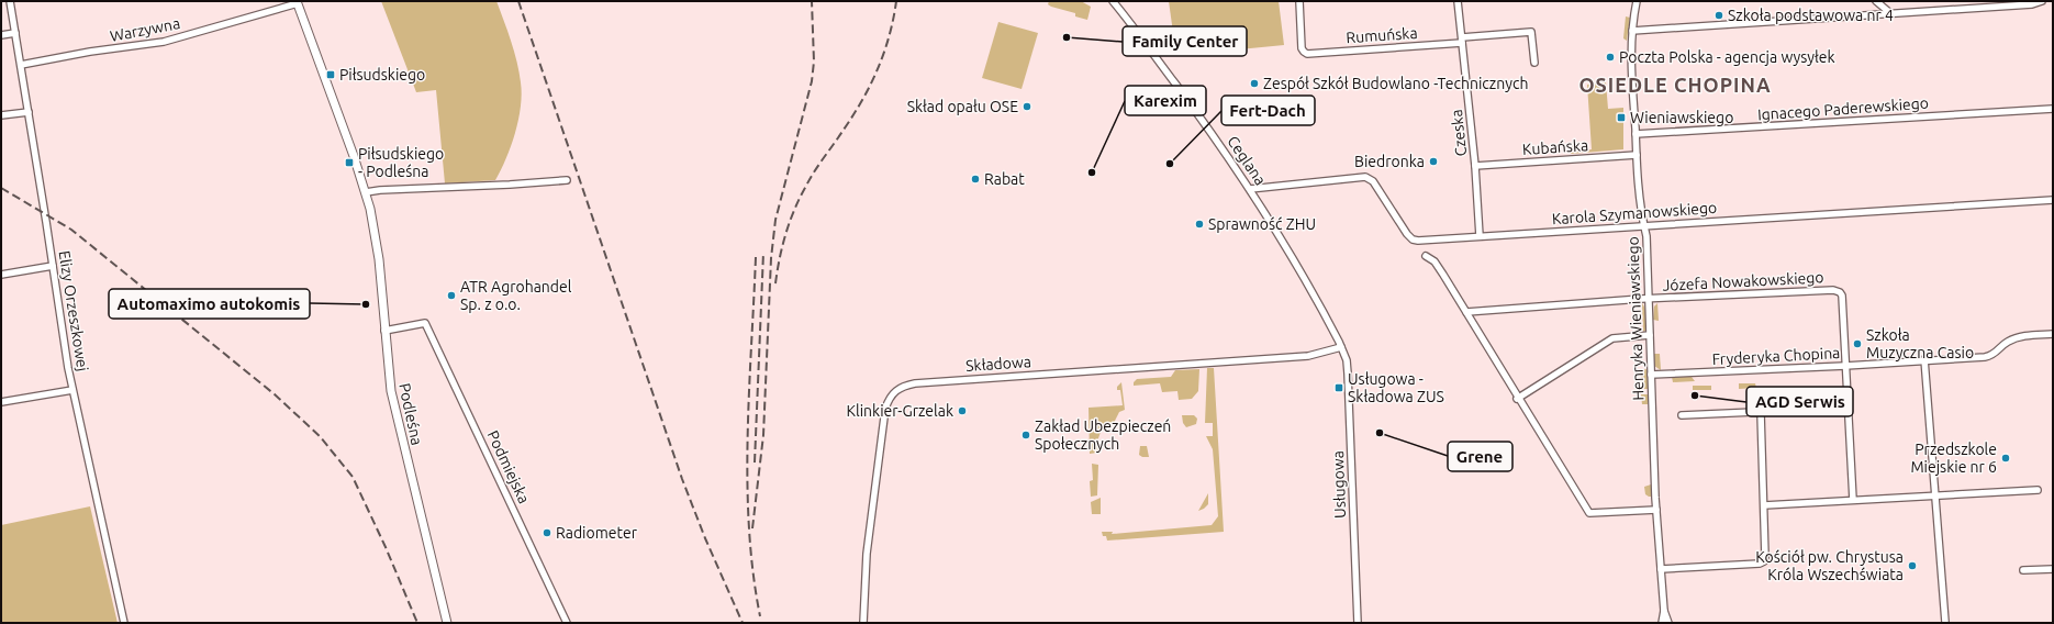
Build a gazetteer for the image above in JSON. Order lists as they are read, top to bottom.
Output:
{
  "streets": {
    "street": [
      "Warzywna",
      "Rumuńska",
      "Ignacego Paderewskiego",
      "Czeska",
      "Kubańska",
      "Ceglana",
      "Karola Szymanowskiego",
      "Józefa Nowakowskiego",
      "Elizy Orzeszkowej",
      "Henryka Wieniawskiego",
      "Fryderyka Chopina",
      "Składowa",
      "Podleśna",
      "Podmiejska",
      "Usługowa"
    ]
  },
  "crossings": [
    ["Warzywna", "Elizy Orzeszkowej"],
    ["Warzywna", "Podleśna"],
    ["Rumuńska", "Czeska"],
    ["Ignacego Paderewskiego", "Henryka Wieniawskiego"],
    ["Czeska", "Kubańska"],
    ["Czeska", "Karola Szymanowskiego"],
    ["Kubańska", "Henryka Wieniawskiego"],
    ["Ceglana", "Karola Szymanowskiego"],
    ["Ceglana", "Składowa"],
    ["Ceglana", "Usługowa"],
    ["Karola Szymanowskiego", "Henryka Wieniawskiego"],
    ["Józefa Nowakowskiego", "Henryka Wieniawskiego"],
    ["Józefa Nowakowskiego", "Fryderyka Chopina"],
    ["Henryka Wieniawskiego", "Fryderyka Chopina"],
    ["Składowa", "Usługowa"],
    ["Podleśna", "Podmiejska"]
  ],
  "districts": ["OSIEDLE CHOPINA"],
  "places": {
    "other": [
      "Szkoła podstawowa nr 4",
      "Family Center",
      "Poczta Polska - agencja wysyłek",
      "Zespół Szkół Budowlano -Technicznych",
      "Skład opału OSE",
      "Biedronka",
      "Fert-Dach",
      "Karexim",
      "Rabat",
      "Sprawność ZHU",
      "ATR Agrohandel Sp. z o.o.",
      "Automaximo autokomis",
      "Szkoła Muzyczna Casio",
      "AGD Serwis",
      "Klinkier-Grzelak",
      "Grene",
      "Zakład Ubezpieczeń Społecznych",
      "Przedszkole Miejskie nr 6",
      "Radiometer",
      "Kościół pw. Chrystusa Króla Wszechświata"
    ],
    "transit": [
      "Piłsudskiego",
      "Wieniawskiego",
      "Piłsudskiego - Podleśna",
      "Usługowa - Składowa ZUS"
    ]
  }
}
